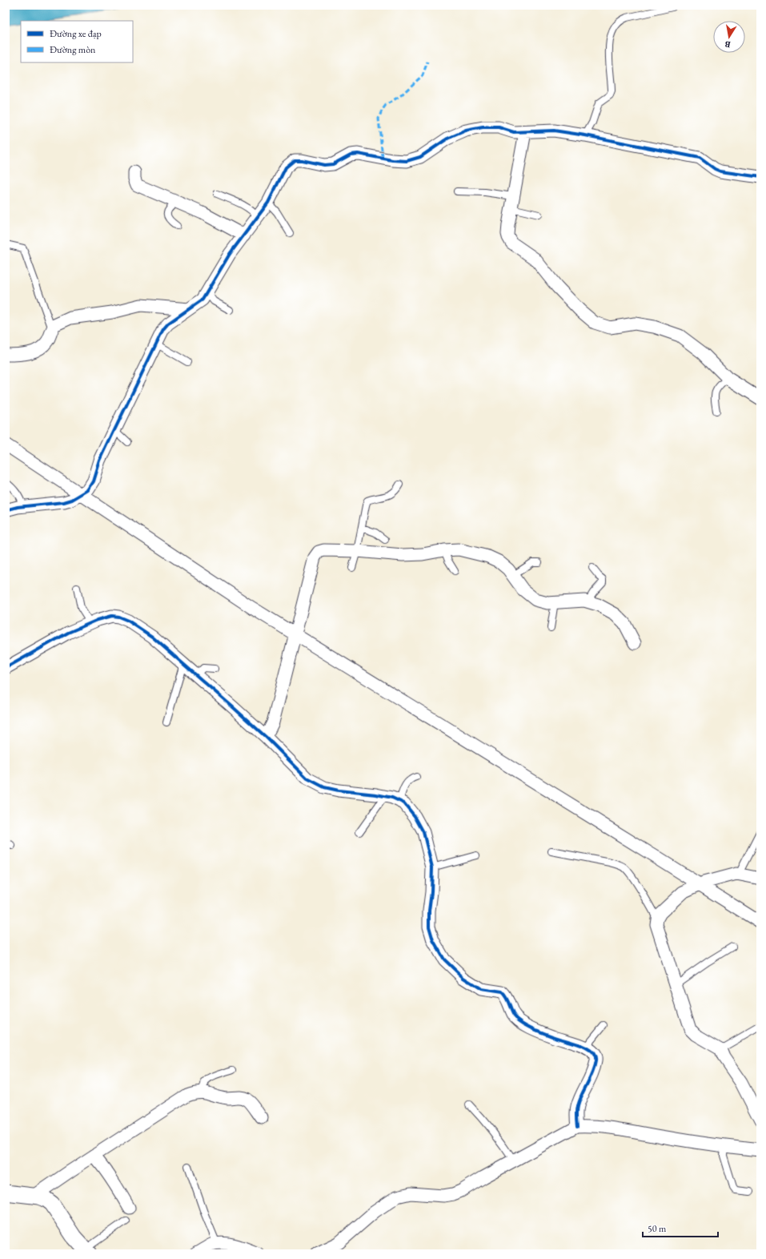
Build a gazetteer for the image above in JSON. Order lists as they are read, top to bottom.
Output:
{
  "legend": ["Đường xe đạp", "Đường mòn"],
  "scale_bar": "50 m",
  "north": "bottom"
}
